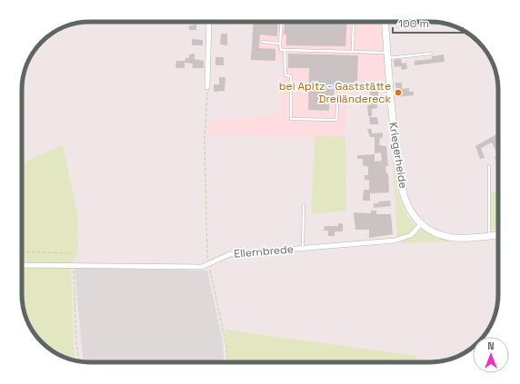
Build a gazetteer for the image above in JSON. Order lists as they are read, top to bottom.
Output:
{
  "streets": {
    "street": ["Kriegerheide", "Ellernbrede"]
  },
  "crossings": [
    ["Kriegerheide", "Ellernbrede"]
  ],
  "places": ["bei Apitz - Gaststätte Dreiländereck"],
  "scale_bar": "100 m",
  "north": "top"
}
